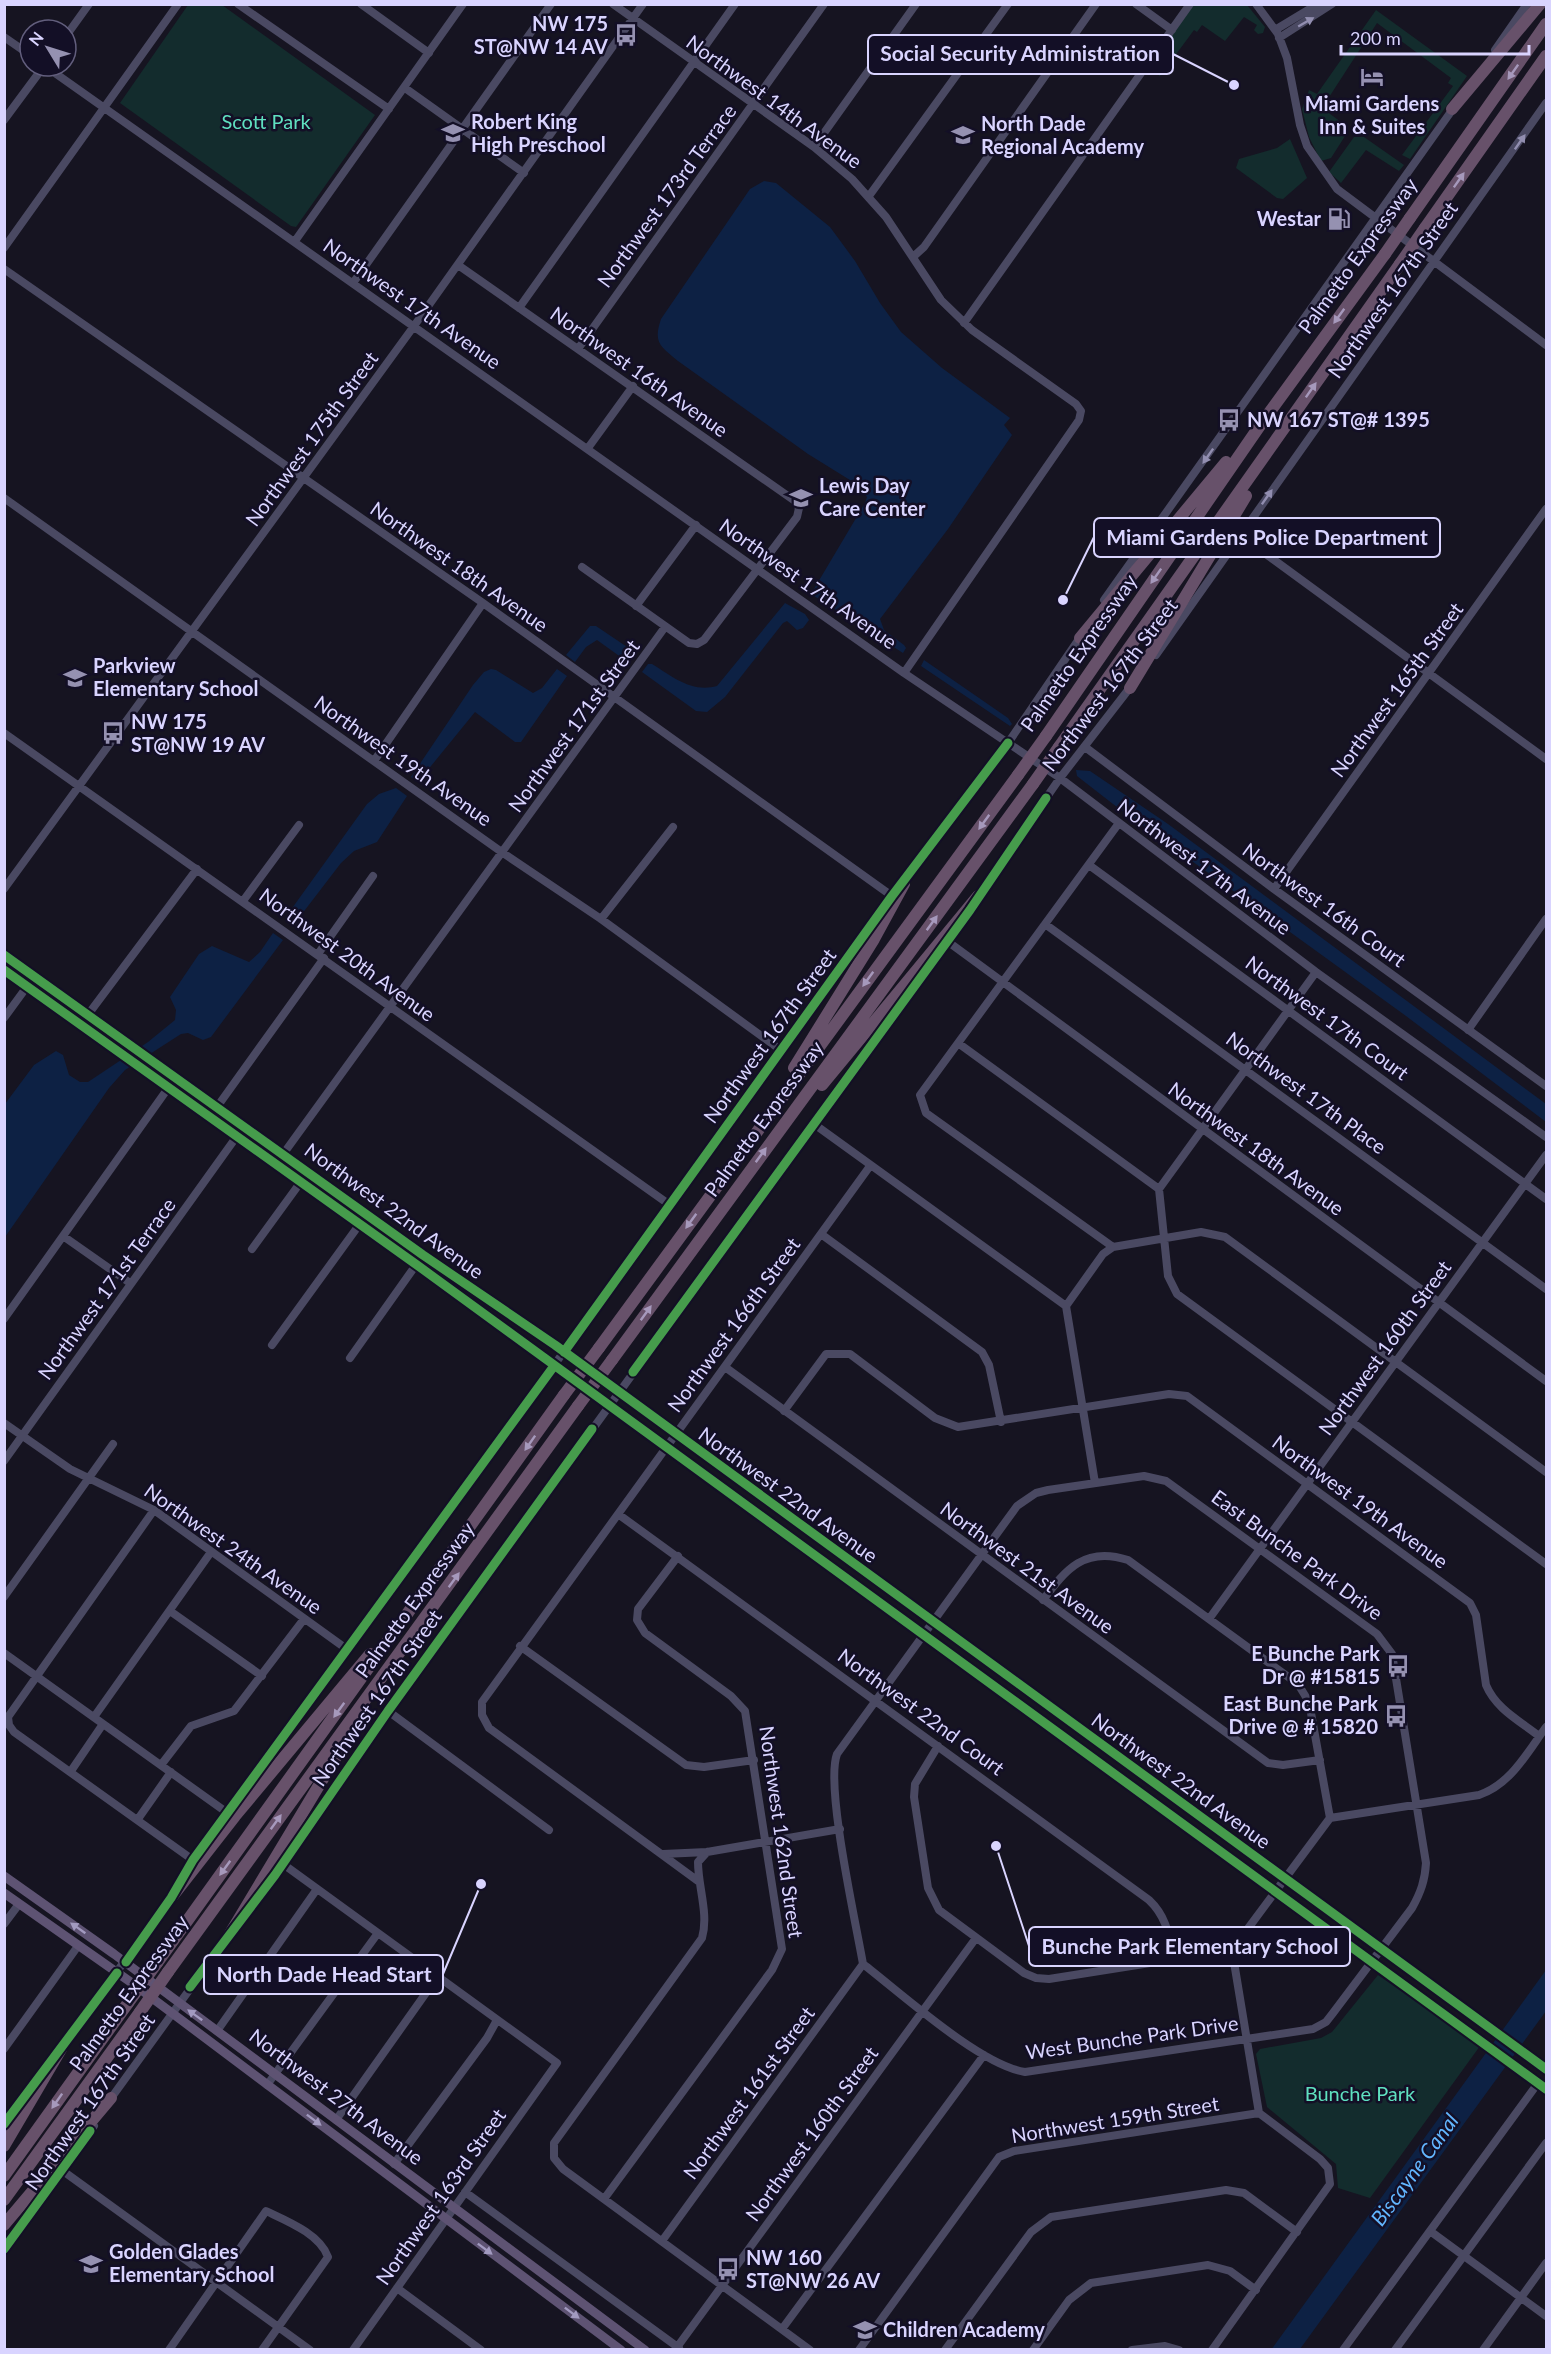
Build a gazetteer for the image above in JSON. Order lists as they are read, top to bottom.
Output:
{
  "streets": {
    "highway": ["Palmetto Expressway"],
    "main road": ["Northwest 22nd Avenue", "Northwest 27th Avenue"],
    "street": [
      "Northwest 14th Avenue",
      "Northwest 173rd Terrace",
      "Northwest 167th Street",
      "Northwest 17th Avenue",
      "Northwest 16th Avenue",
      "Northwest 175th Street",
      "Northwest 18th Avenue",
      "Northwest 165th Street",
      "Northwest 171st Street",
      "Northwest 19th Avenue",
      "Northwest 16th Court",
      "Northwest 20th Avenue",
      "Northwest 17th Court",
      "Northwest 17th Place",
      "Northwest 171st Terrace",
      "Northwest 166th Street",
      "Northwest 160th Street",
      "Northwest 24th Avenue",
      "East Bunche Park Drive",
      "Northwest 21st Avenue",
      "Northwest 22nd Court",
      "Northwest 162nd Street",
      "West Bunche Park Drive",
      "Northwest 161st Street",
      "Northwest 159th Street",
      "Northwest 163rd Street"
    ]
  },
  "crossings": [
    ["Northwest 14th Avenue", "Northwest 173rd Terrace"],
    ["Northwest 14th Avenue", "Northwest 17th Avenue"],
    ["Northwest 14th Avenue", "Northwest 175th Street"],
    ["Northwest 173rd Terrace", "Northwest 16th Avenue"],
    ["Northwest 167th Street", "Northwest 17th Avenue"],
    ["Northwest 167th Street", "Northwest 18th Avenue"],
    ["Northwest 167th Street", "Northwest 19th Avenue"],
    ["Northwest 167th Street", "Northwest 16th Court"],
    ["Northwest 167th Street", "Northwest 20th Avenue"],
    ["Northwest 167th Street", "Northwest 22nd Avenue"],
    ["Northwest 167th Street", "Northwest 24th Avenue"],
    ["Northwest 167th Street", "Northwest 27th Avenue"],
    ["Northwest 17th Avenue", "Northwest 16th Avenue"],
    ["Northwest 17th Avenue", "Northwest 175th Street"],
    ["Northwest 16th Avenue", "Northwest 175th Street"],
    ["Northwest 175th Street", "Northwest 18th Avenue"],
    ["Northwest 175th Street", "Northwest 19th Avenue"],
    ["Northwest 175th Street", "Northwest 20th Avenue"],
    ["Northwest 18th Avenue", "Northwest 171st Street"],
    ["Northwest 18th Avenue", "Northwest 160th Street"],
    ["Northwest 165th Street", "Northwest 16th Court"],
    ["Northwest 171st Street", "Northwest 19th Avenue"],
    ["Northwest 171st Street", "Northwest 20th Avenue"],
    ["Northwest 171st Street", "Northwest 22nd Avenue"],
    ["Northwest 19th Avenue", "Northwest 160th Street"],
    ["Northwest 17th Court", "Northwest 160th Street"],
    ["Northwest 17th Place", "Northwest 160th Street"],
    ["Northwest 22nd Avenue", "Northwest 171st Terrace"],
    ["Northwest 22nd Avenue", "Northwest 166th Street"],
    ["Northwest 22nd Avenue", "East Bunche Park Drive"],
    ["Northwest 22nd Avenue", "West Bunche Park Drive"],
    ["Northwest 171st Terrace", "Northwest 24th Avenue"],
    ["Northwest 166th Street", "Northwest 21st Avenue"],
    ["Northwest 166th Street", "Northwest 22nd Court"],
    ["Northwest 160th Street", "East Bunche Park Drive"],
    ["Northwest 160th Street", "West Bunche Park Drive"],
    ["East Bunche Park Drive", "Northwest 21st Avenue"],
    ["East Bunche Park Drive", "West Bunche Park Drive"],
    ["Northwest 22nd Court", "Northwest 162nd Street"],
    ["West Bunche Park Drive", "Northwest 161st Street"],
    ["Northwest 27th Avenue", "Northwest 163rd Street"]
  ],
  "water": ["Biscayne Canal"],
  "parks": ["Scott Park", "Bunche Park"],
  "places": {
    "bus stop": [
      "NW 175 ST@NW 14 AV",
      "NW 167 ST@# 1395",
      "NW 175 ST@NW 19 AV",
      "E Bunche Park Dr @ #15815",
      "East Bunche Park Drive @ # 15820",
      "NW 160 ST@NW 26 AV"
    ],
    "hotel": ["Miami Gardens Inn & Suites"],
    "other": [
      "Social Security Administration",
      "Miami Gardens Police Department",
      "Bunche Park Elementary School",
      "North Dade Head Start"
    ],
    "school or university": [
      "Robert King High Preschool",
      "North Dade Regional Academy",
      "Lewis Day Care Center",
      "Parkview Elementary School",
      "Golden Glades Elementary School",
      "Children Academy"
    ],
    "fuel station": ["Westar"]
  },
  "scale_bar": "200 m",
  "north": "top left"
}
